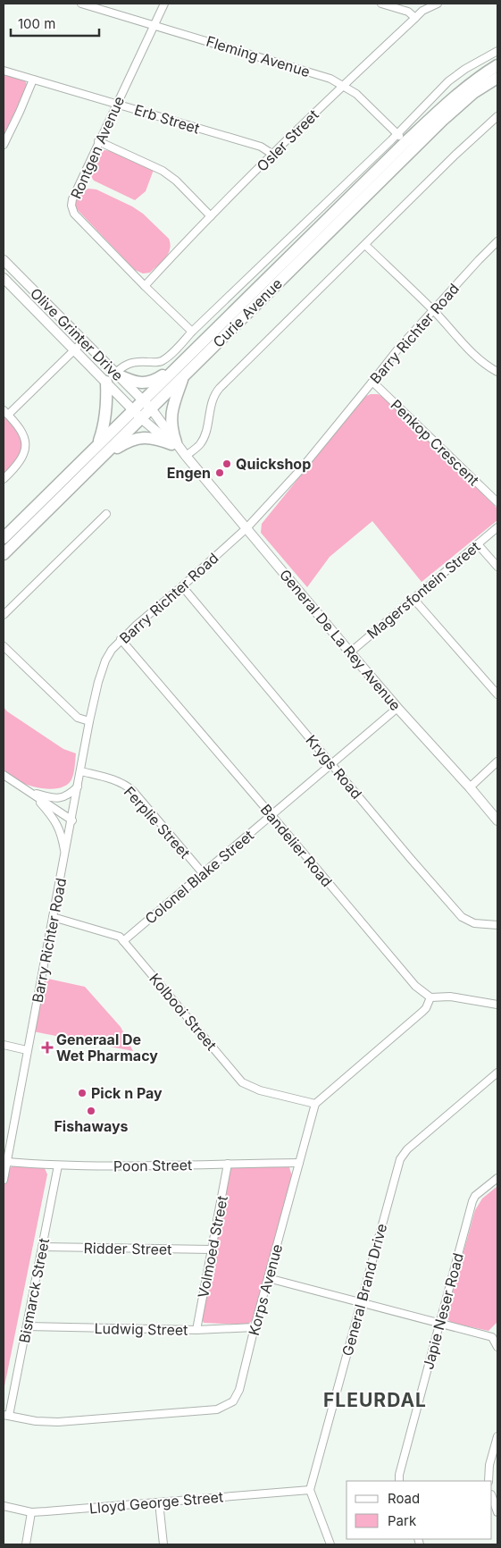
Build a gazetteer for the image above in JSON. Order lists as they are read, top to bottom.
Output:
{
  "streets": {
    "main road": ["Curie Avenue"],
    "street": [
      "Fleming Avenue",
      "Erb Street",
      "Osler Street",
      "Rontgen Avenue",
      "Barry Richter Road",
      "Olive Grinter Drive",
      "Penkop Crescent",
      "Magersfontein Street",
      "General De La Rey Avenue",
      "Krygs Road",
      "Ferplie Street",
      "Bandelier Road",
      "Colonel Blake Street",
      "Kolbooi Street",
      "Poon Street",
      "Volmoed Street",
      "Ridder Street",
      "Korps Avenue",
      "General Brand Drive",
      "Bismarck Street",
      "Japie Neser Road",
      "Ludwig Street",
      "Lloyd George Street"
    ]
  },
  "crossings": [
    ["Fleming Avenue", "Osler Street"],
    ["Fleming Avenue", "Rontgen Avenue"],
    ["Fleming Avenue", "Curie Avenue"],
    ["Erb Street", "Osler Street"],
    ["Erb Street", "Rontgen Avenue"],
    ["Osler Street", "Rontgen Avenue"],
    ["Rontgen Avenue", "Curie Avenue"],
    ["Curie Avenue", "Olive Grinter Drive"],
    ["Curie Avenue", "General De La Rey Avenue"],
    ["Barry Richter Road", "Penkop Crescent"],
    ["Barry Richter Road", "General De La Rey Avenue"],
    ["Barry Richter Road", "Krygs Road"],
    ["Barry Richter Road", "Ferplie Street"],
    ["Barry Richter Road", "Bandelier Road"],
    ["Barry Richter Road", "Kolbooi Street"],
    ["Barry Richter Road", "Poon Street"],
    ["Olive Grinter Drive", "General De La Rey Avenue"],
    ["Magersfontein Street", "General De La Rey Avenue"],
    ["General De La Rey Avenue", "Colonel Blake Street"],
    ["Krygs Road", "Colonel Blake Street"],
    ["Ferplie Street", "Colonel Blake Street"],
    ["Bandelier Road", "Colonel Blake Street"],
    ["Colonel Blake Street", "Kolbooi Street"],
    ["Kolbooi Street", "Korps Avenue"],
    ["Poon Street", "Volmoed Street"],
    ["Poon Street", "Korps Avenue"],
    ["Poon Street", "Bismarck Street"],
    ["Volmoed Street", "Ridder Street"],
    ["Volmoed Street", "Ludwig Street"],
    ["Ridder Street", "Bismarck Street"],
    ["Korps Avenue", "Bismarck Street"],
    ["Korps Avenue", "Ludwig Street"],
    ["General Brand Drive", "Lloyd George Street"],
    ["Bismarck Street", "Ludwig Street"]
  ],
  "districts": ["FLEURDAL"],
  "places": {
    "other": [
      "Quickshop",
      "Engen",
      "Pick n Pay",
      "Fishaways"
    ],
    "health": ["Generaal De Wet Pharmacy"]
  },
  "legend": ["Road", "Park"],
  "scale_bar": "100 m"
}
